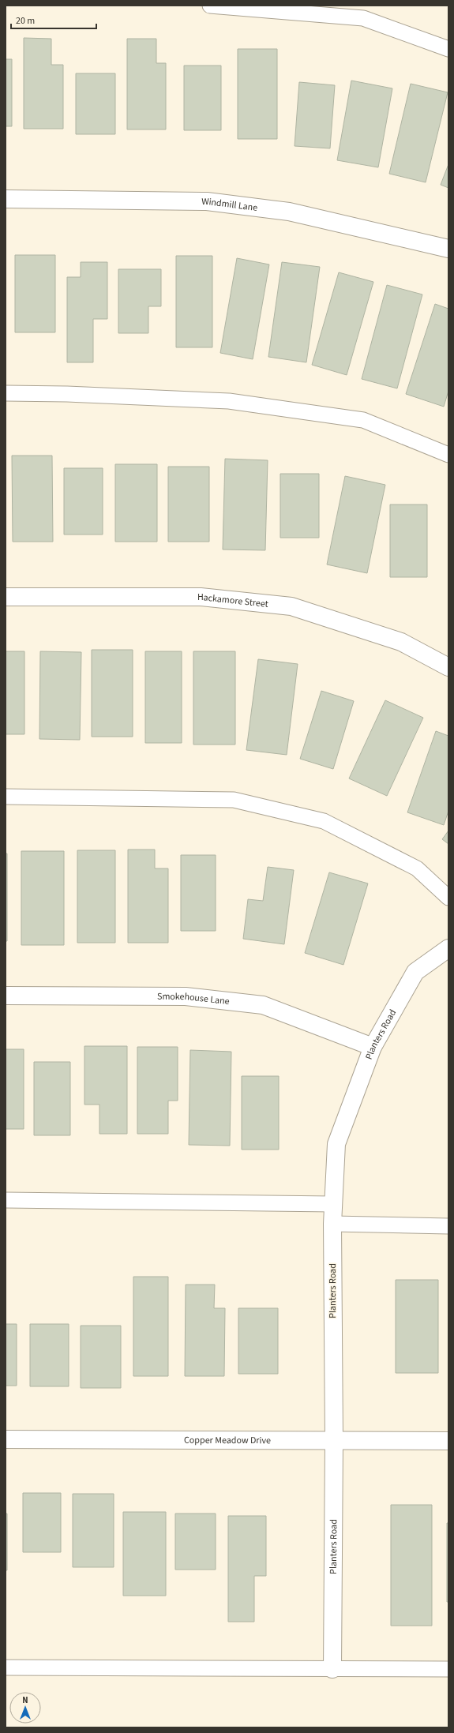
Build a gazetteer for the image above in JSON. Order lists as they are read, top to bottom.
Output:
{
  "streets": {
    "street": [
      "Windmill Lane",
      "Hackamore Street",
      "Smokehouse Lane",
      "Planters Road",
      "Copper Meadow Drive"
    ]
  },
  "crossings": [
    ["Smokehouse Lane", "Planters Road"],
    ["Planters Road", "Copper Meadow Drive"]
  ],
  "scale_bar": "20 m",
  "north": "top"
}
